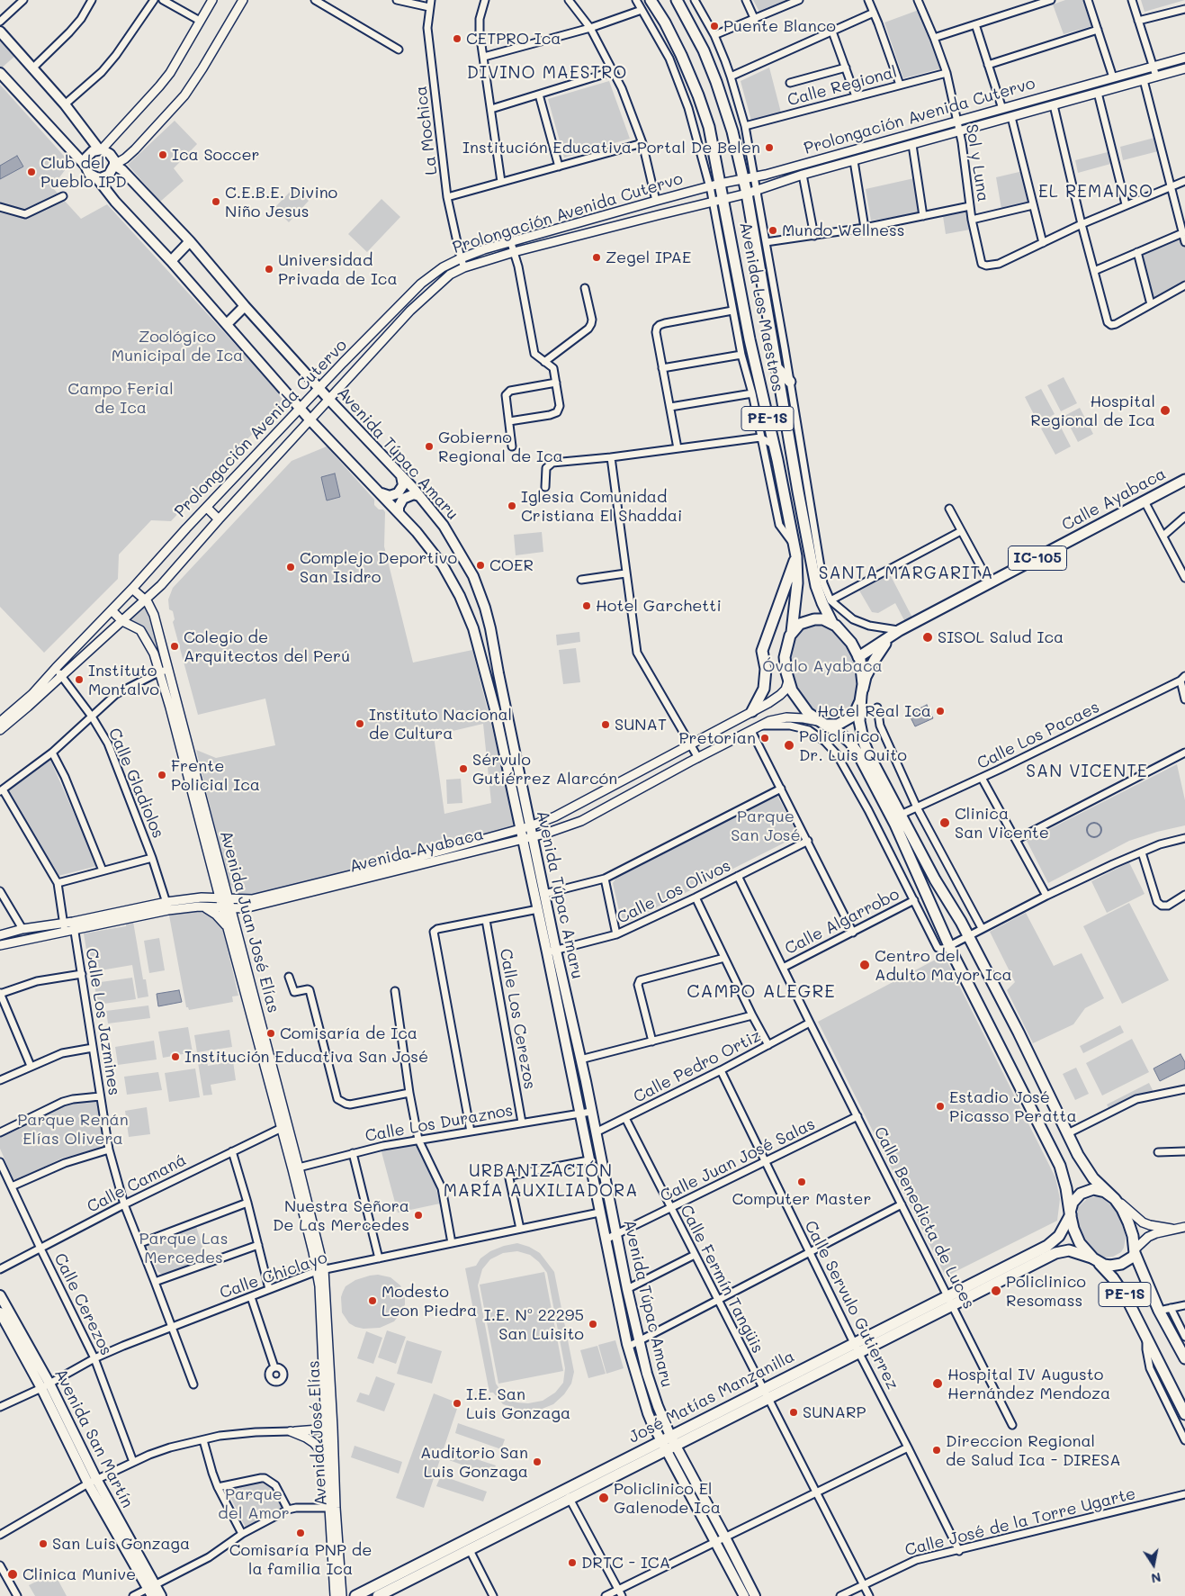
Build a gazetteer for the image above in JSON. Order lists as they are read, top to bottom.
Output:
{
  "streets": {
    "main road": [
      "Avenida Los Maestros",
      "PE-1S",
      "Avenida Túpac Amaru",
      "Calle Ayabaca",
      "IC-105",
      "José Matías Manzanilla",
      "Avenida San Martín"
    ],
    "street": [
      "Calle Regional",
      "Prolongación Avenida Cutervo",
      "La Mochica",
      "Sol y Luna",
      "Calle Los Pacaes",
      "Calle Gladiolos",
      "Avenida Ayabaca",
      "Calle Los Olivos",
      "Avenida Juan José Elías",
      "Calle Algarrobo",
      "Calle Los Cerezos",
      "Calle Los Jazmines",
      "Calle Pedro Ortiz",
      "Calle Los Duraznos",
      "Calle Juan José Salas",
      "Calle Camaná",
      "Calle Benedicta de Luces",
      "Calle Chiclayo",
      "Calle Fermín Tangüis",
      "Calle Cerezos",
      "Calle Servulo Gutierrez",
      "Avenida José Elías",
      "Calle José de la Torre Ugarte"
    ]
  },
  "crossings": [
    ["Calle Regional", "Sol y Luna"],
    ["Prolongación Avenida Cutervo", "La Mochica"],
    ["Prolongación Avenida Cutervo", "Sol y Luna"],
    ["Prolongación Avenida Cutervo", "Avenida Los Maestros"],
    ["Prolongación Avenida Cutervo", "Avenida Túpac Amaru"],
    ["Prolongación Avenida Cutervo", "Calle Gladiolos"],
    ["Prolongación Avenida Cutervo", "Avenida Juan José Elías"],
    ["Avenida Los Maestros", "PE-1S"],
    ["Avenida Los Maestros", "Calle Ayabaca"],
    ["Avenida Los Maestros", "Avenida Ayabaca"],
    ["PE-1S", "Calle Ayabaca"],
    ["PE-1S", "Calle Los Pacaes"],
    ["PE-1S", "Avenida Ayabaca"],
    ["PE-1S", "José Matías Manzanilla"],
    ["Avenida Túpac Amaru", "Avenida Ayabaca"],
    ["Avenida Túpac Amaru", "Calle Los Olivos"],
    ["Avenida Túpac Amaru", "Calle Pedro Ortiz"],
    ["Avenida Túpac Amaru", "Calle Los Duraznos"],
    ["Avenida Túpac Amaru", "Calle Juan José Salas"],
    ["Avenida Túpac Amaru", "Calle Chiclayo"],
    ["Avenida Túpac Amaru", "José Matías Manzanilla"],
    ["Calle Ayabaca", "Avenida Ayabaca"],
    ["Calle Gladiolos", "Avenida Ayabaca"],
    ["Avenida Ayabaca", "Avenida Juan José Elías"],
    ["Avenida Ayabaca", "Calle Los Jazmines"],
    ["Calle Los Olivos", "Calle Benedicta de Luces"],
    ["Avenida Juan José Elías", "Calle Los Duraznos"],
    ["Avenida Juan José Elías", "Calle Camaná"],
    ["Avenida Juan José Elías", "Calle Chiclayo"],
    ["Avenida Juan José Elías", "Avenida José Elías"],
    ["Calle Algarrobo", "Calle Benedicta de Luces"],
    ["Calle Los Cerezos", "Calle Los Duraznos"],
    ["Calle Los Jazmines", "Calle Camaná"],
    ["Calle Los Jazmines", "Calle Chiclayo"],
    ["Calle Pedro Ortiz", "Calle Benedicta de Luces"],
    ["Calle Pedro Ortiz", "Calle Fermín Tangüis"],
    ["Calle Pedro Ortiz", "Calle Servulo Gutierrez"],
    ["Calle Juan José Salas", "Calle Benedicta de Luces"],
    ["Calle Juan José Salas", "Calle Fermín Tangüis"],
    ["Calle Juan José Salas", "Calle Servulo Gutierrez"],
    ["Calle Camaná", "Calle Cerezos"],
    ["Calle Benedicta de Luces", "José Matías Manzanilla"],
    ["Calle Chiclayo", "Calle Cerezos"],
    ["Calle Chiclayo", "Avenida José Elías"],
    ["Calle Chiclayo", "Avenida San Martín"],
    ["Calle Fermín Tangüis", "José Matías Manzanilla"],
    ["Calle Fermín Tangüis", "Calle José de la Torre Ugarte"],
    ["Calle Servulo Gutierrez", "José Matías Manzanilla"],
    ["Calle Servulo Gutierrez", "Calle José de la Torre Ugarte"]
  ],
  "districts": [
    "DIVINO MAESTRO",
    "EL REMANSO",
    "SANTA MARGARITA",
    "SAN VICENTE",
    "CAMPO ALEGRE",
    "URBANIZACIÓN MARÍA AUXILIADORA"
  ],
  "parks": [
    "Zoológico Municipal de Ica",
    "Campo Ferial de Ica",
    "Óvalo Ayabaca",
    "Parque San José",
    "Parque Renán Elías Olivera",
    "Parque Las Mercedes",
    "Parque del Amor"
  ],
  "places": [
    "Puente Blanco",
    "CETPRO Ica",
    "Institución Educativa Portal De Belen",
    "Ica Soccer",
    "Club del Pueblo IPD",
    "C.E.B.E. Divino Niño Jesus",
    "Mundo Wellness",
    "Zegel IPAE",
    "Universidad Privada de Ica",
    "Hospital Regional de Ica",
    "Gobierno Regional de Ica",
    "Iglesia Comunidad Cristiana El Shaddai",
    "COER",
    "Complejo Deportivo San Isidro",
    "Hotel Garchetti",
    "SISOL Salud Ica",
    "Colegio de Arquitectos del Perú",
    "Instituto Montalvo",
    "Hotel Real Ica",
    "Instituto Nacional de Cultura",
    "SUNAT",
    "Pretorian",
    "Policlínico Dr. Luis Quito",
    "Sérvulo Gutiérrez Alarcón",
    "Frente Policial Ica",
    "Clinica San Vicente",
    "Centro del Adulto Mayor Ica",
    "Comisaría de Ica",
    "Institución Educativa San José",
    "Estadio José Picasso Peratta",
    "Computer Master",
    "Nuestra Señora De Las Mercedes",
    "Policlinico Resomass",
    "Modesto Leon Piedra",
    "I.E. Nº 22295 San Luisito",
    "Hospital IV Augusto Hernández Mendoza",
    "I.E. San Luis Gonzaga",
    "SUNARP",
    "Direccion Regional de Salud Ica - DIRESA",
    "Auditorio San Luis Gonzaga",
    "Policlinico El Galenode Ica",
    "Comisaría PNP de la familia Ica",
    "San Luis Gonzaga",
    "DRTC - ICA",
    "Clinica Munive"
  ],
  "north": "bottom"
}
